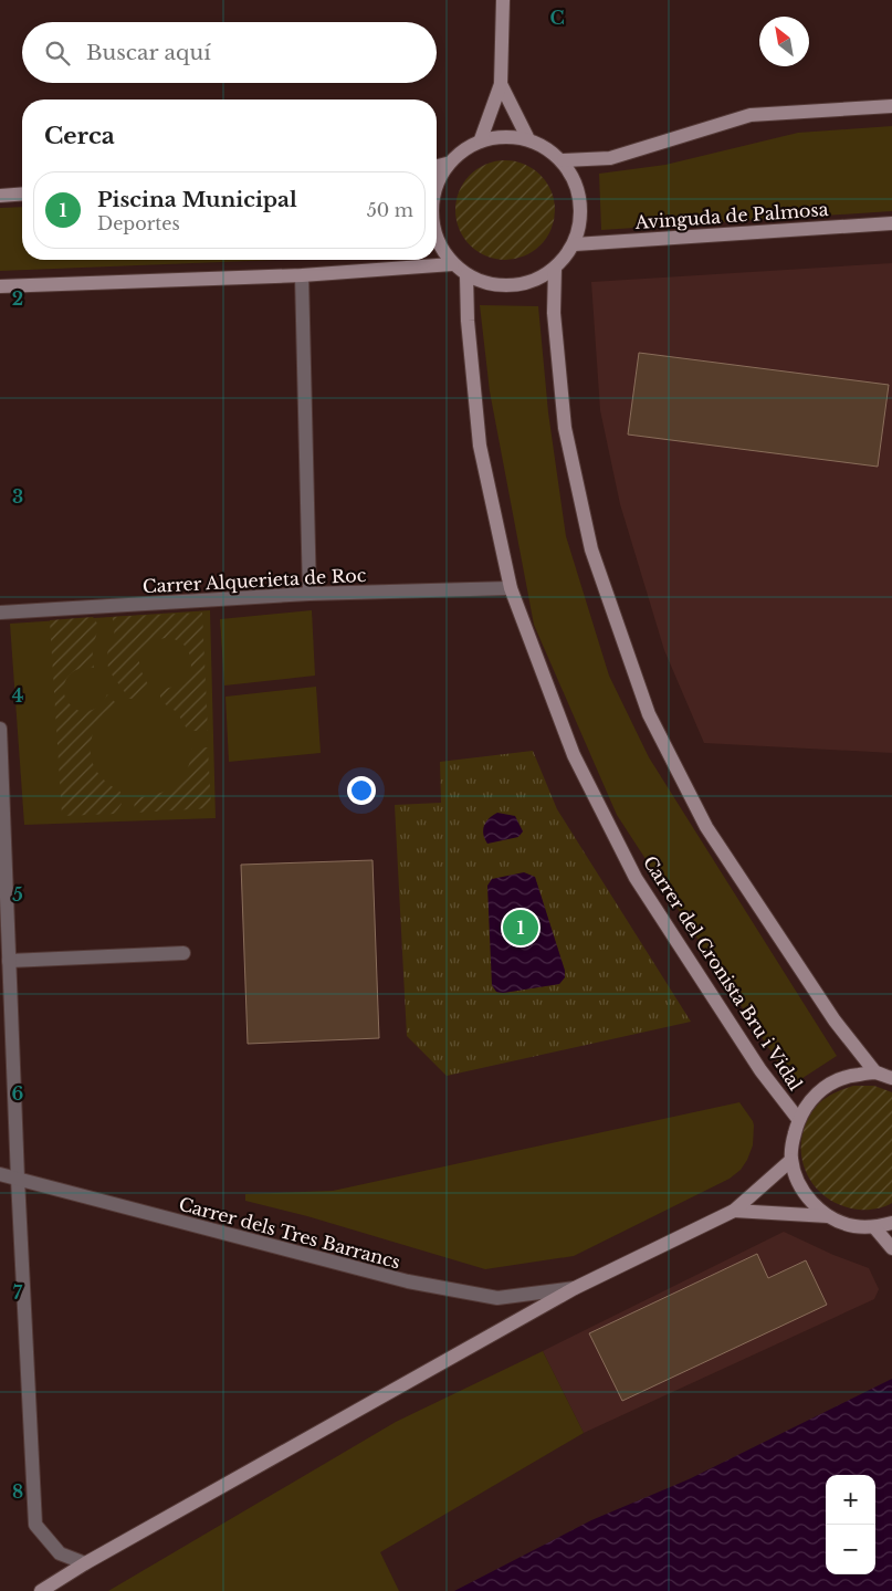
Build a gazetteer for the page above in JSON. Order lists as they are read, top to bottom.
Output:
{
  "streets": {
    "street": [
      "Avinguda de Palmosa",
      "Carrer Alquerieta de Roc",
      "Carrer del Cronista Bru i Vidal",
      "Carrer dels Tres Barrancs"
    ]
  },
  "crossings": [
    ["Carrer Alquerieta de Roc", "Carrer del Cronista Bru i Vidal"]
  ],
  "north": "top left",
  "page": {
    "search": "Buscar aquí",
    "heading": "Cerca",
    "list": [
      {
        "mark": "1",
        "name": "Piscina Municipal",
        "note": "Deportes",
        "value": "50 m"
      }
    ],
    "pins": "1",
    "map_buttons": ["+", "−"]
  },
  "grid": {
    "columns": ["C"],
    "rows": [
      "2",
      "3",
      "4",
      "5",
      "6",
      "7",
      "8"
    ]
  }
}
